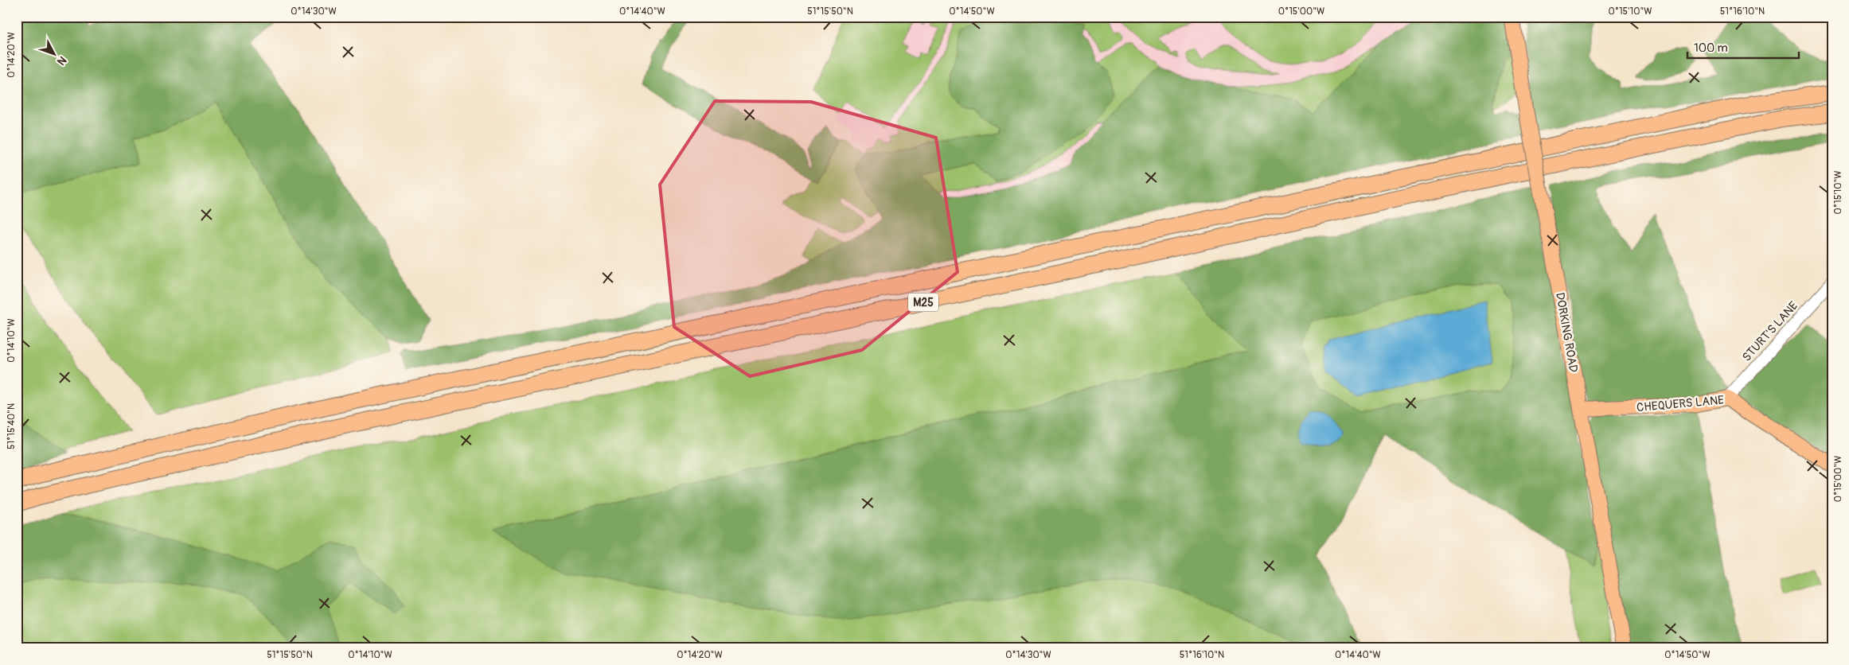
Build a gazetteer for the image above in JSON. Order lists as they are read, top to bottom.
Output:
{
  "streets": {
    "highway": ["M25"],
    "main road": ["DORKING ROAD", "CHEQUERS LANE"],
    "street": ["STURT'S LANE"]
  },
  "crossings": [
    ["STURT'S LANE", "CHEQUERS LANE"],
    ["DORKING ROAD", "CHEQUERS LANE"]
  ],
  "scale_bar": "100 m",
  "north": "bottom right",
  "coordinates": [
    "0°14'30\"W",
    "0°14'40\"W",
    "51°15'50\"N",
    "0°14'50\"W",
    "0°15'00\"W",
    "0°15'10\"W",
    "51°16'10\"N",
    "0°14'20\"W",
    "0°14'10\"W",
    "51°15'40\"N"
  ]
}
